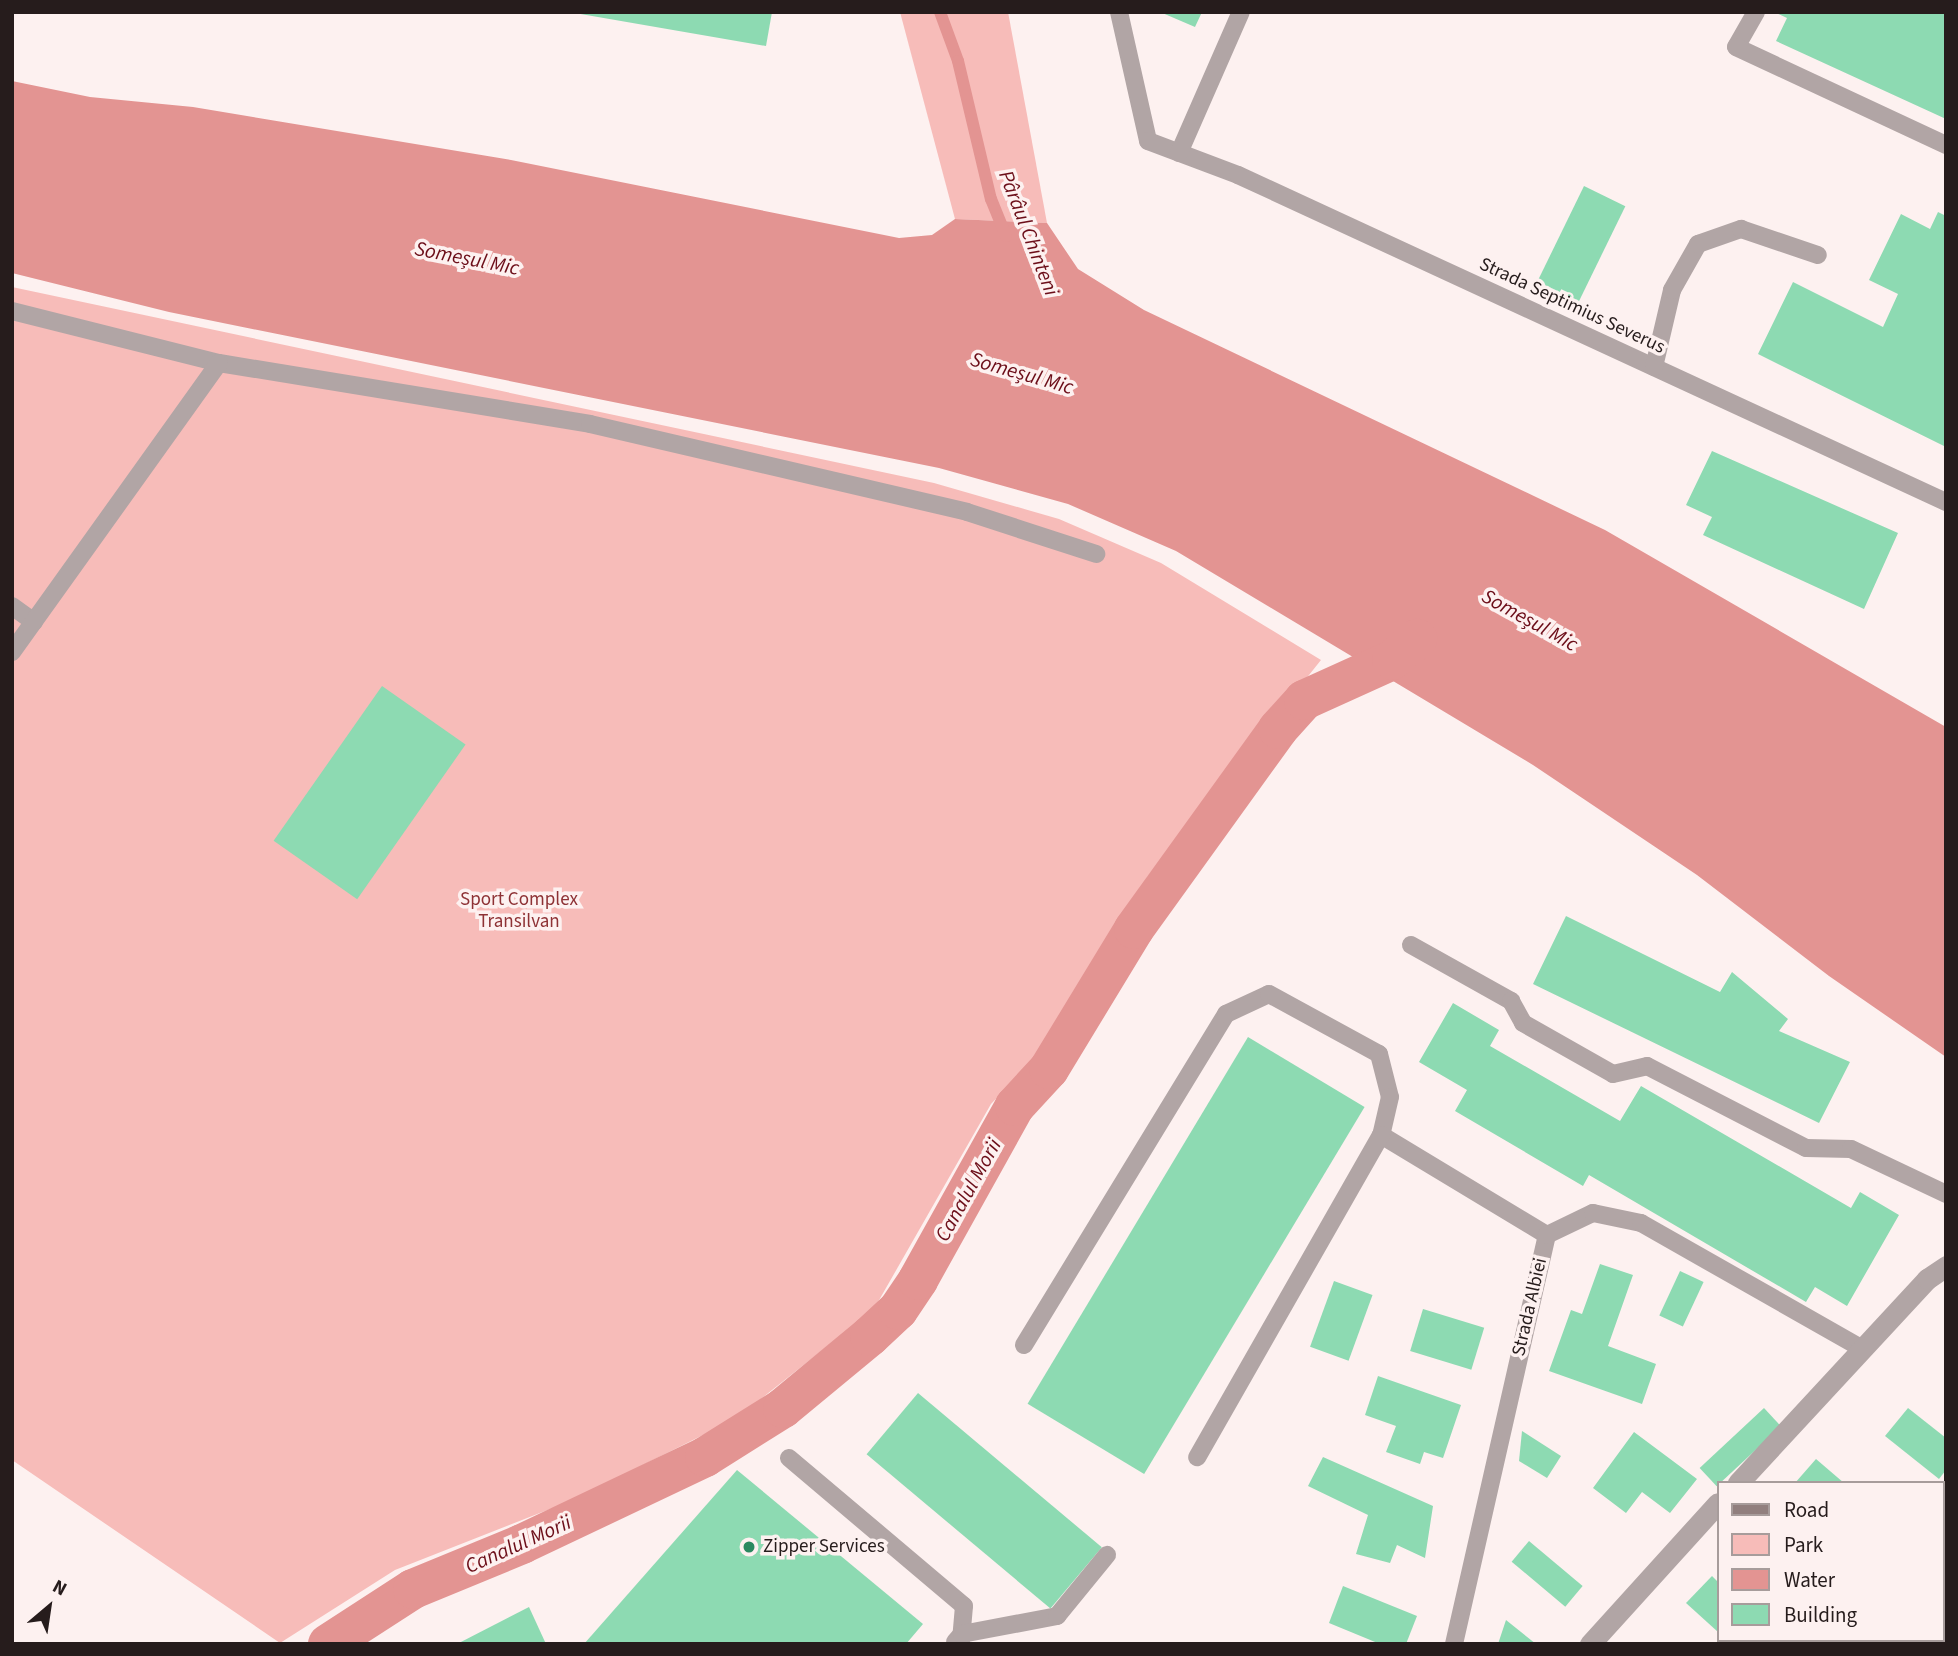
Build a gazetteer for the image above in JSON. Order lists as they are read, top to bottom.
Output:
{
  "streets": {
    "lane": ["Strada Septimius Severus", "Strada Albiei"]
  },
  "water": ["Pârâul Chinteni", "Someșul Mic", "Canalul Morii"],
  "parks": ["Sport Complex Transilvan"],
  "places": ["Zipper Services"],
  "legend": [
    "Road",
    "Park",
    "Water",
    "Building"
  ],
  "north": "top right"
}
